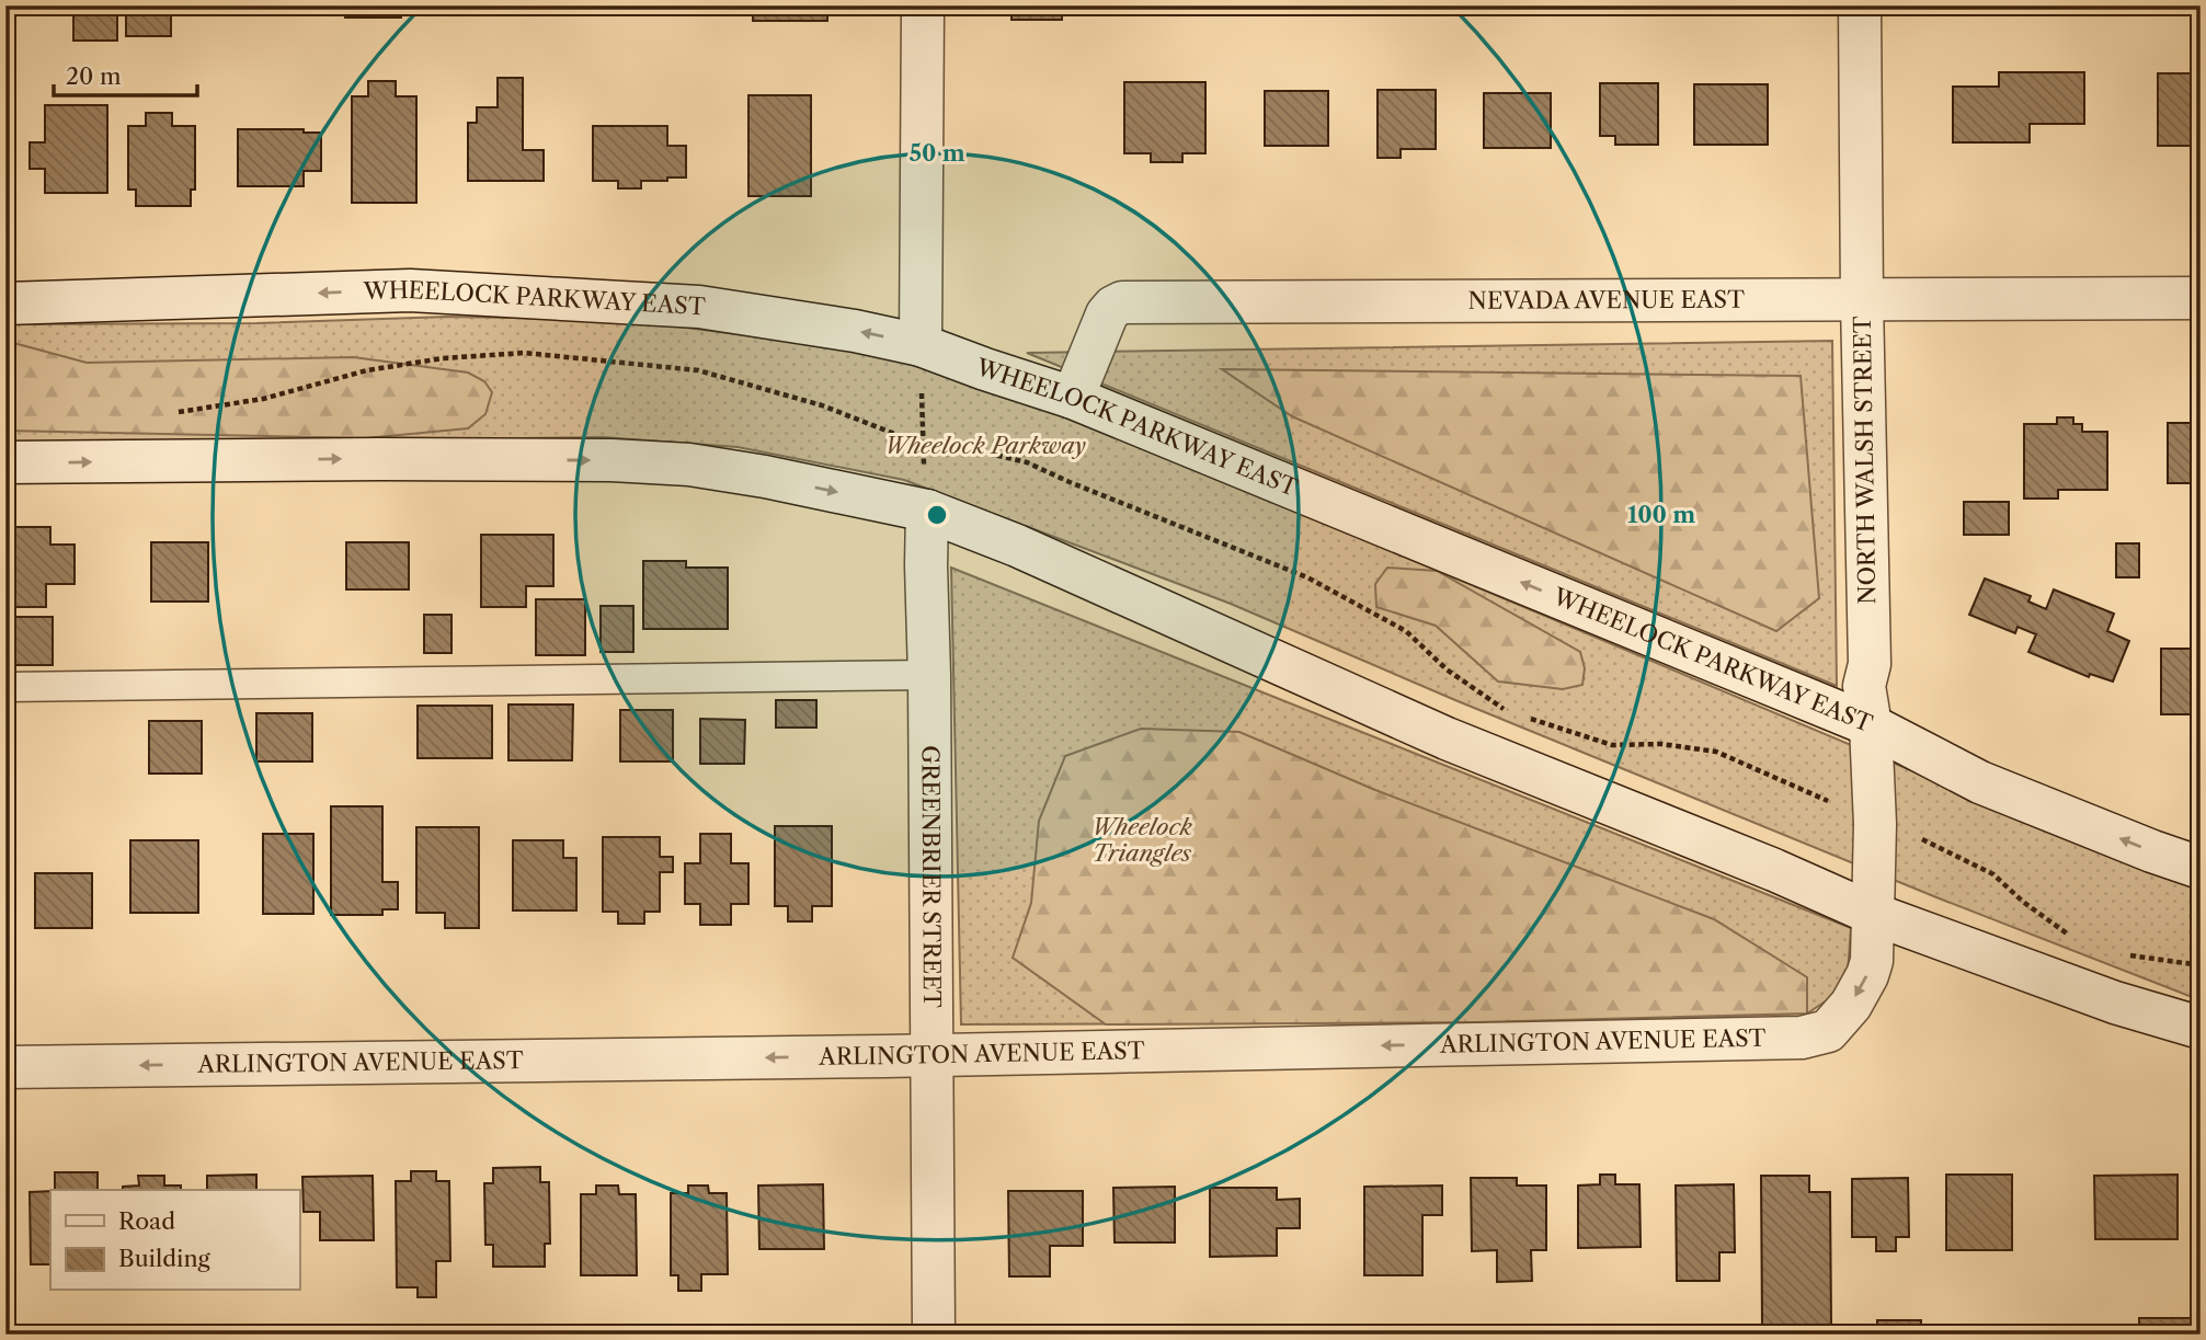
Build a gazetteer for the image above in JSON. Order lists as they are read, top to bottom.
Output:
{
  "streets": {
    "street": [
      "WHEELOCK PARKWAY EAST",
      "NEVADA AVENUE EAST",
      "NORTH WALSH STREET",
      "GREENBRIER STREET",
      "ARLINGTON AVENUE EAST"
    ]
  },
  "crossings": [
    ["WHEELOCK PARKWAY EAST", "NEVADA AVENUE EAST"],
    ["WHEELOCK PARKWAY EAST", "NORTH WALSH STREET"],
    ["NEVADA AVENUE EAST", "NORTH WALSH STREET"],
    ["NORTH WALSH STREET", "ARLINGTON AVENUE EAST"],
    ["GREENBRIER STREET", "ARLINGTON AVENUE EAST"]
  ],
  "one_way": ["ARLINGTON AVENUE EAST"],
  "parks": ["Wheelock Parkway", "Wheelock Triangles"],
  "legend": ["Road", "Building"],
  "scale_bar": "20 m",
  "rings": ["50 m", "100 m"]
}
